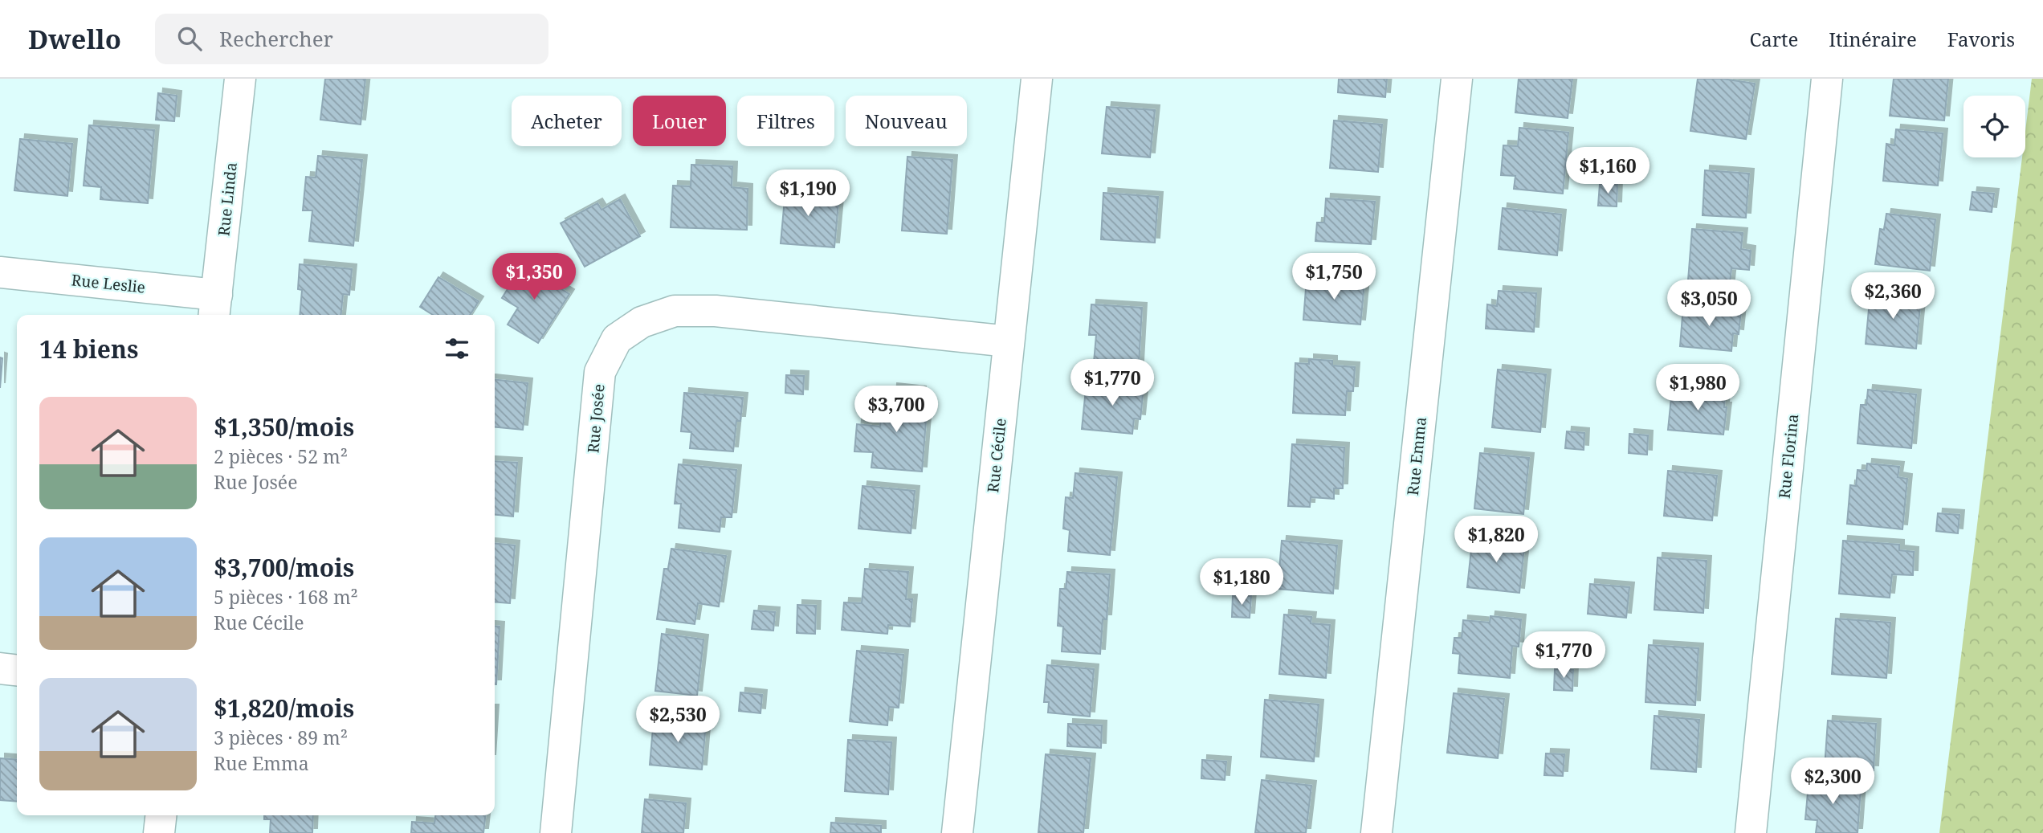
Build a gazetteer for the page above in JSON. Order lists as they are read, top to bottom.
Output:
{
  "streets": {
    "street": [
      "Rue Linda",
      "Rue Leslie",
      "Rue Josée",
      "Rue Cécile",
      "Rue Emma",
      "Rue Florina"
    ]
  },
  "crossings": [
    ["Rue Linda", "Rue Leslie"],
    ["Rue Josée", "Rue Cécile"]
  ],
  "page": {
    "header": "Dwello",
    "search": "Rechercher",
    "nav": ["Carte", "Itinéraire", "Favoris"],
    "chip": [
      "Acheter",
      "Louer",
      "Filtres",
      "Nouveau"
    ],
    "price": [
      "$1,160",
      "$1,190",
      "$1,350",
      "$1,750",
      "$2,360",
      "$3,050",
      "$1,770",
      "$1,980",
      "$3,700",
      "$1,820",
      "$1,180",
      "$1,770",
      "$2,530",
      "$2,300"
    ],
    "heading": "14 biens",
    "list": [
      {
        "name": "$1,350/mois",
        "note": "2 pièces · 52 m² · Rue Josée"
      },
      {
        "name": "$3,700/mois",
        "note": "5 pièces · 168 m² · Rue Cécile"
      },
      {
        "name": "$1,820/mois",
        "note": "3 pièces · 89 m² · Rue Emma"
      }
    ]
  }
}
